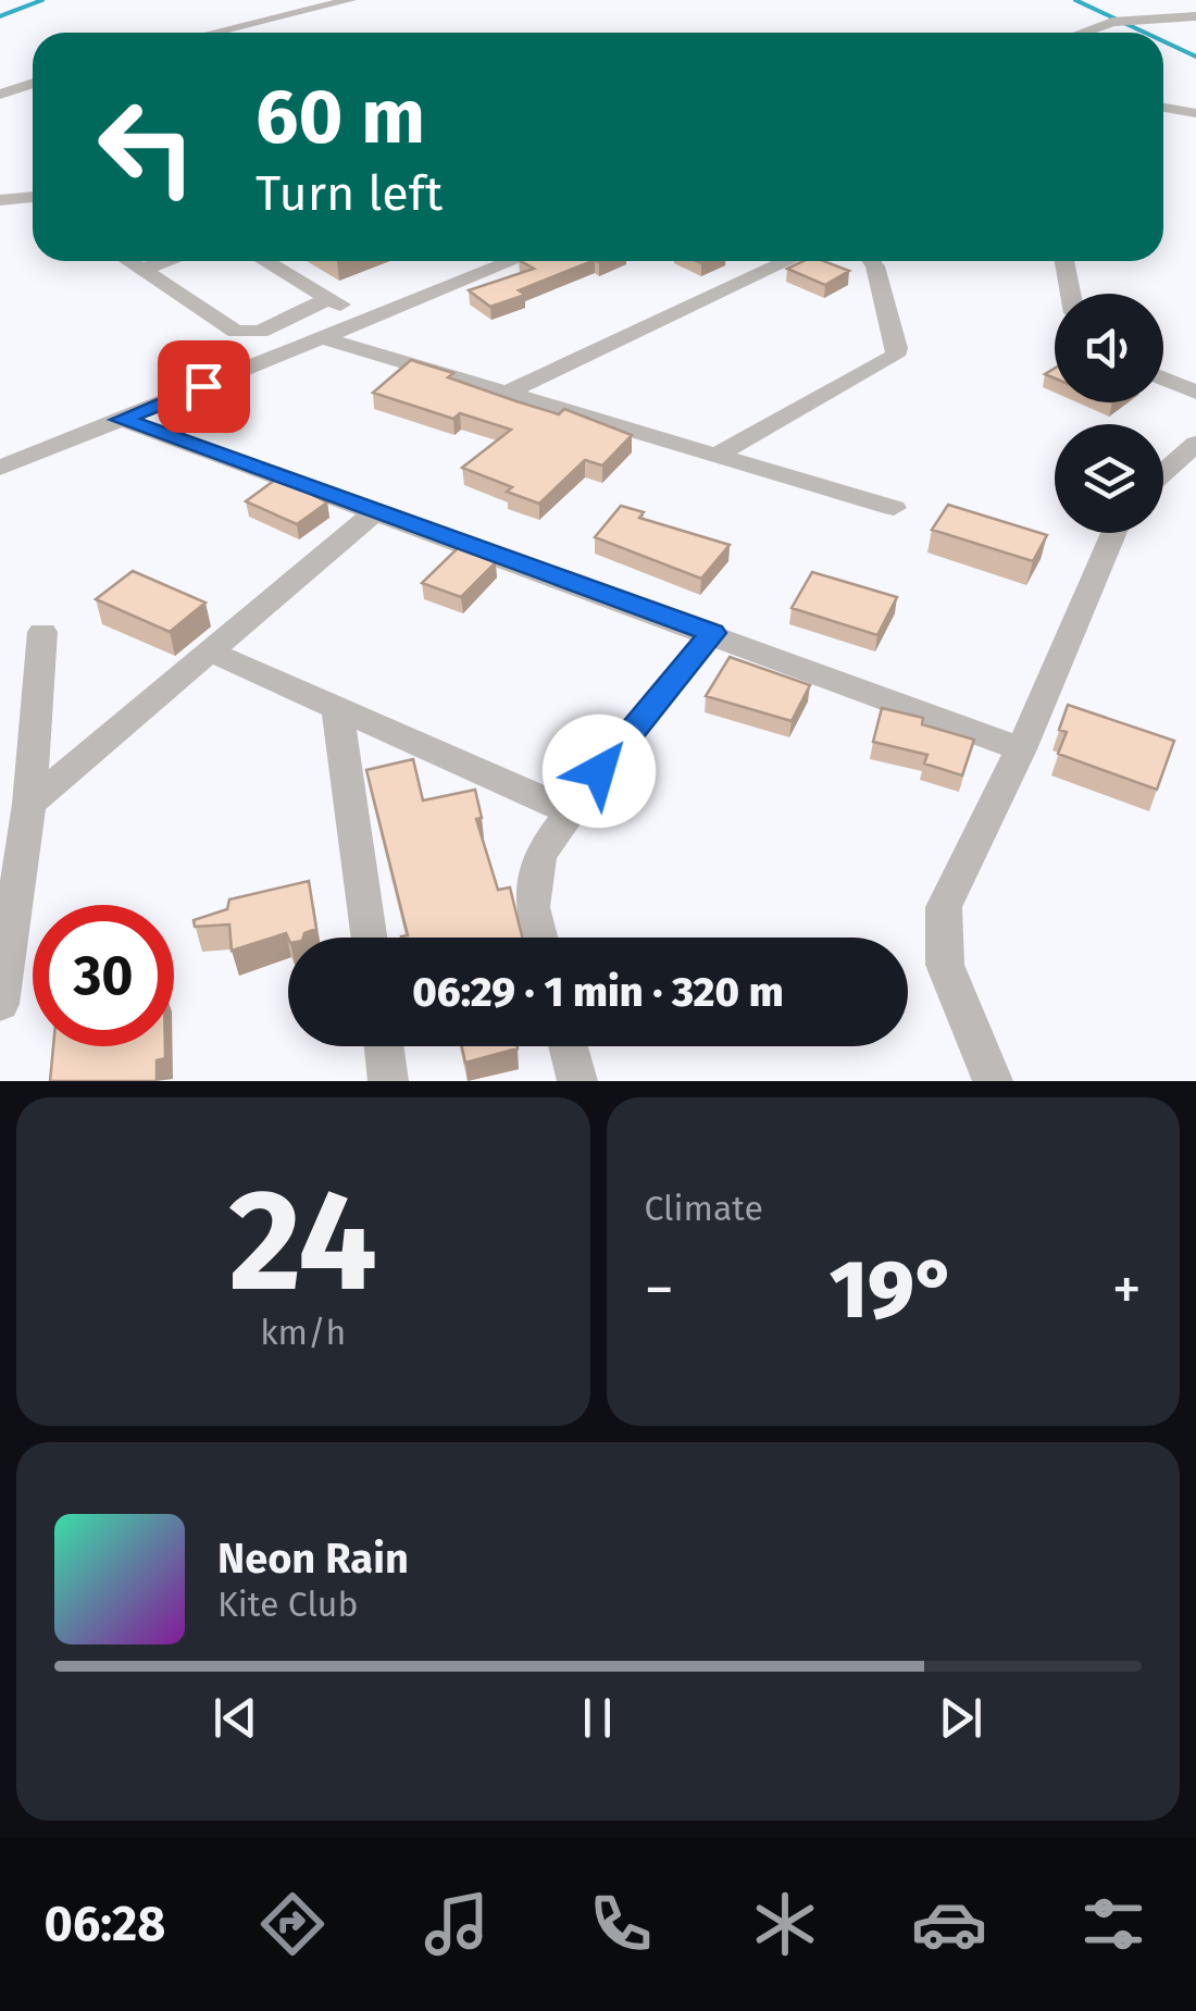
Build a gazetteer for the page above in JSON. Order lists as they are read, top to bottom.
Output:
{
  "page": {
    "turn": ["60 m", "Turn left"],
    "limit": "30",
    "trip": "06:29 · 1 min · 320 m",
    "tile": [
      ["24", "km/h"],
      "Climate"
    ],
    "heat": ["−", "19°", "+"],
    "song": ["Neon Rain", "Kite Club"],
    "tabs": "06:28"
  }
}
